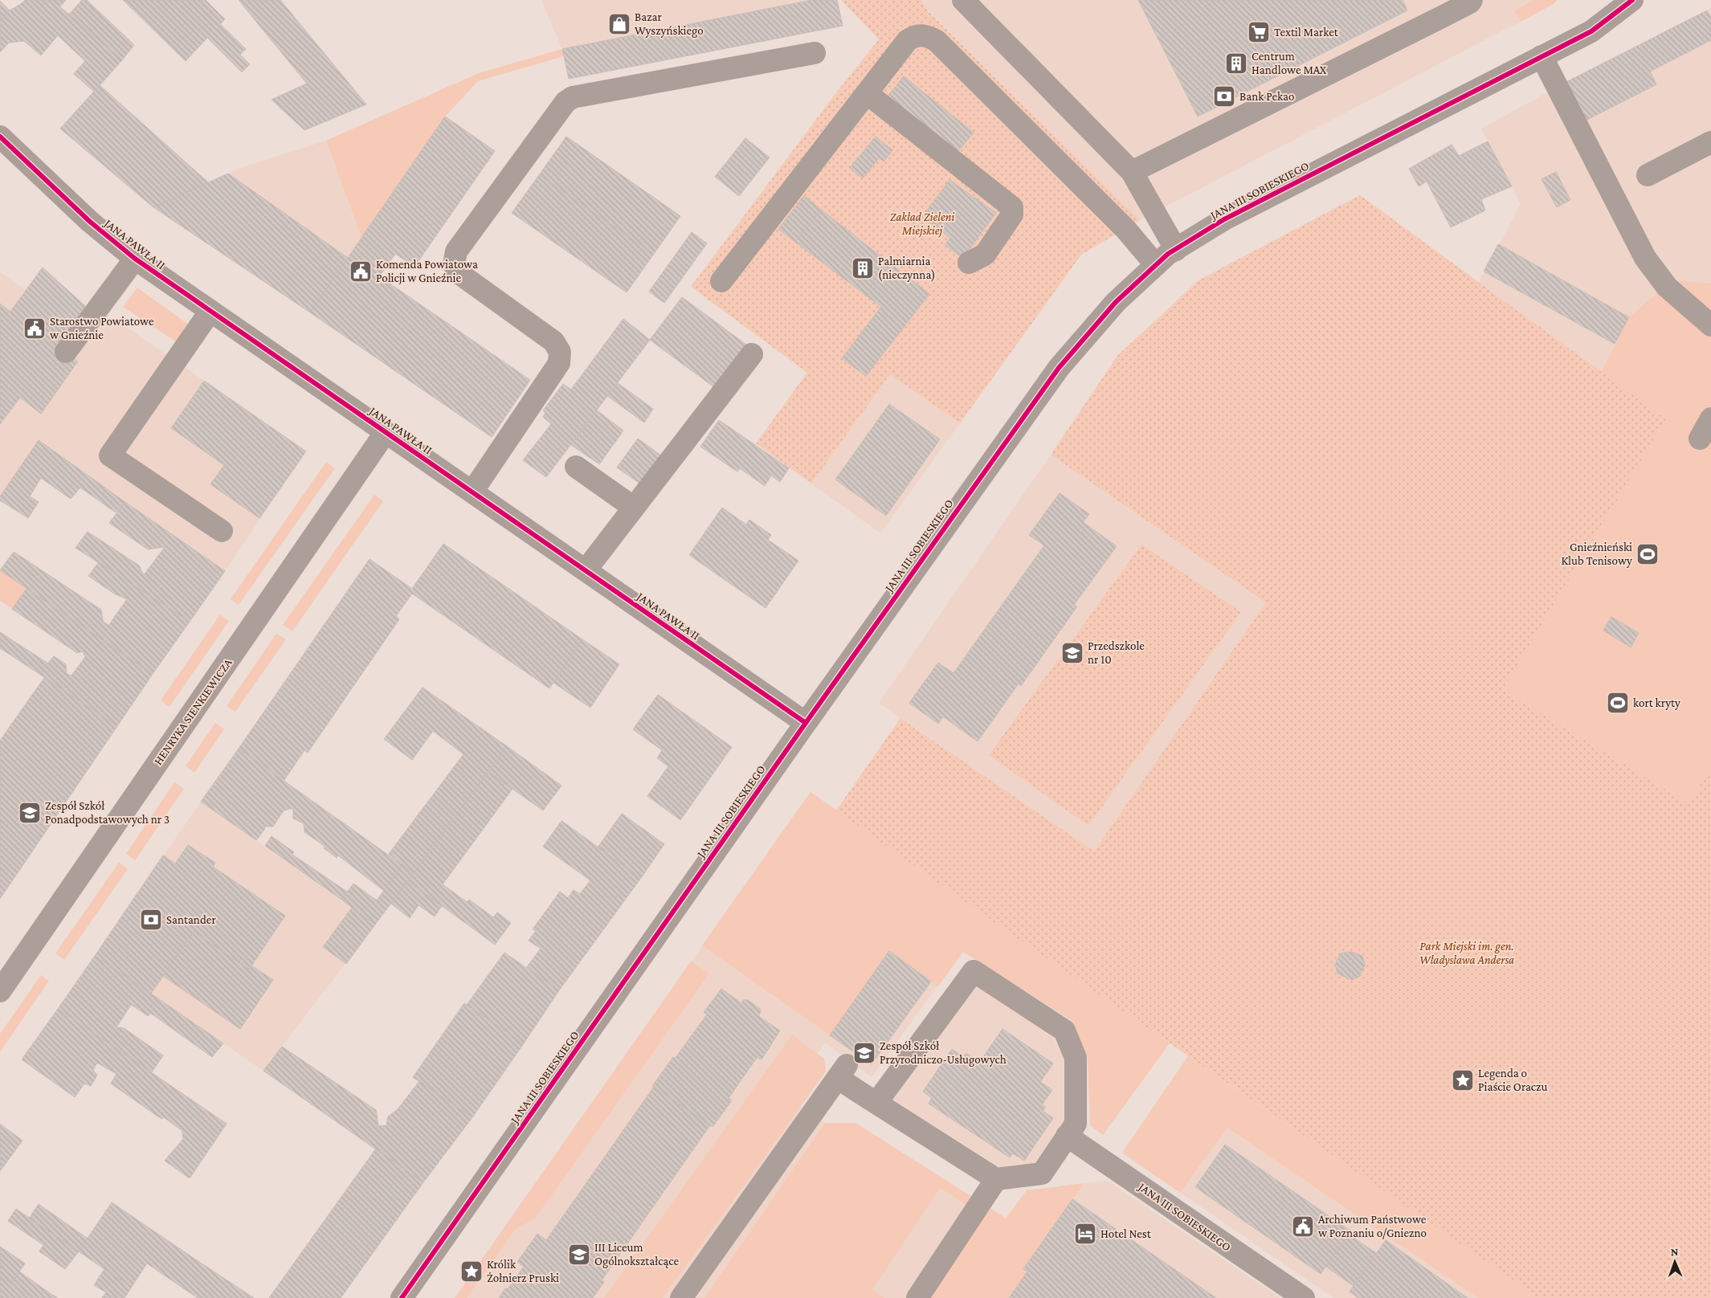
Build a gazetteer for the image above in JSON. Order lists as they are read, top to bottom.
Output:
{
  "streets": {
    "street": ["JANA III SOBIESKIEGO", "JANA PAWŁA II", "HENRYKA SIENKIEWICZA"]
  },
  "crossings": [
    ["JANA III SOBIESKIEGO", "JANA PAWŁA II"],
    ["JANA PAWŁA II", "HENRYKA SIENKIEWICZA"]
  ],
  "parks": ["Zakład Zieleni Miejskiej", "Park Miejski im. gen. Władysława Andersa"],
  "places": {
    "shop": ["Bazar Wyszyńskiego"],
    "supermarket": ["Textil Market"],
    "building": ["Centrum Handlowe MAX", "Palmiarnia (nieczynna)"],
    "bank": ["Bank Pekao", "Santander"],
    "public building": ["Komenda Powiatowa Policji w Gnieźnie", "Starostwo Powiatowe w Gnieźnie", "Archiwum Państwowe w Poznaniu o/Gniezno"],
    "sports": ["Gnieźnieński Klub Tenisowy", "kort kryty"],
    "school or university": [
      "Przedszkole nr 10",
      "Zespół Szkół Ponadpodstawowych nr 3",
      "Zespół Szkół Przyrodniczo-Usługowych",
      "III Liceum Ogólnokształcące"
    ],
    "place": ["Legenda o Piaście Oraczu", "Królik Żołnierz Pruski"],
    "hotel": ["Hotel Nest"]
  },
  "north": "top"
}
